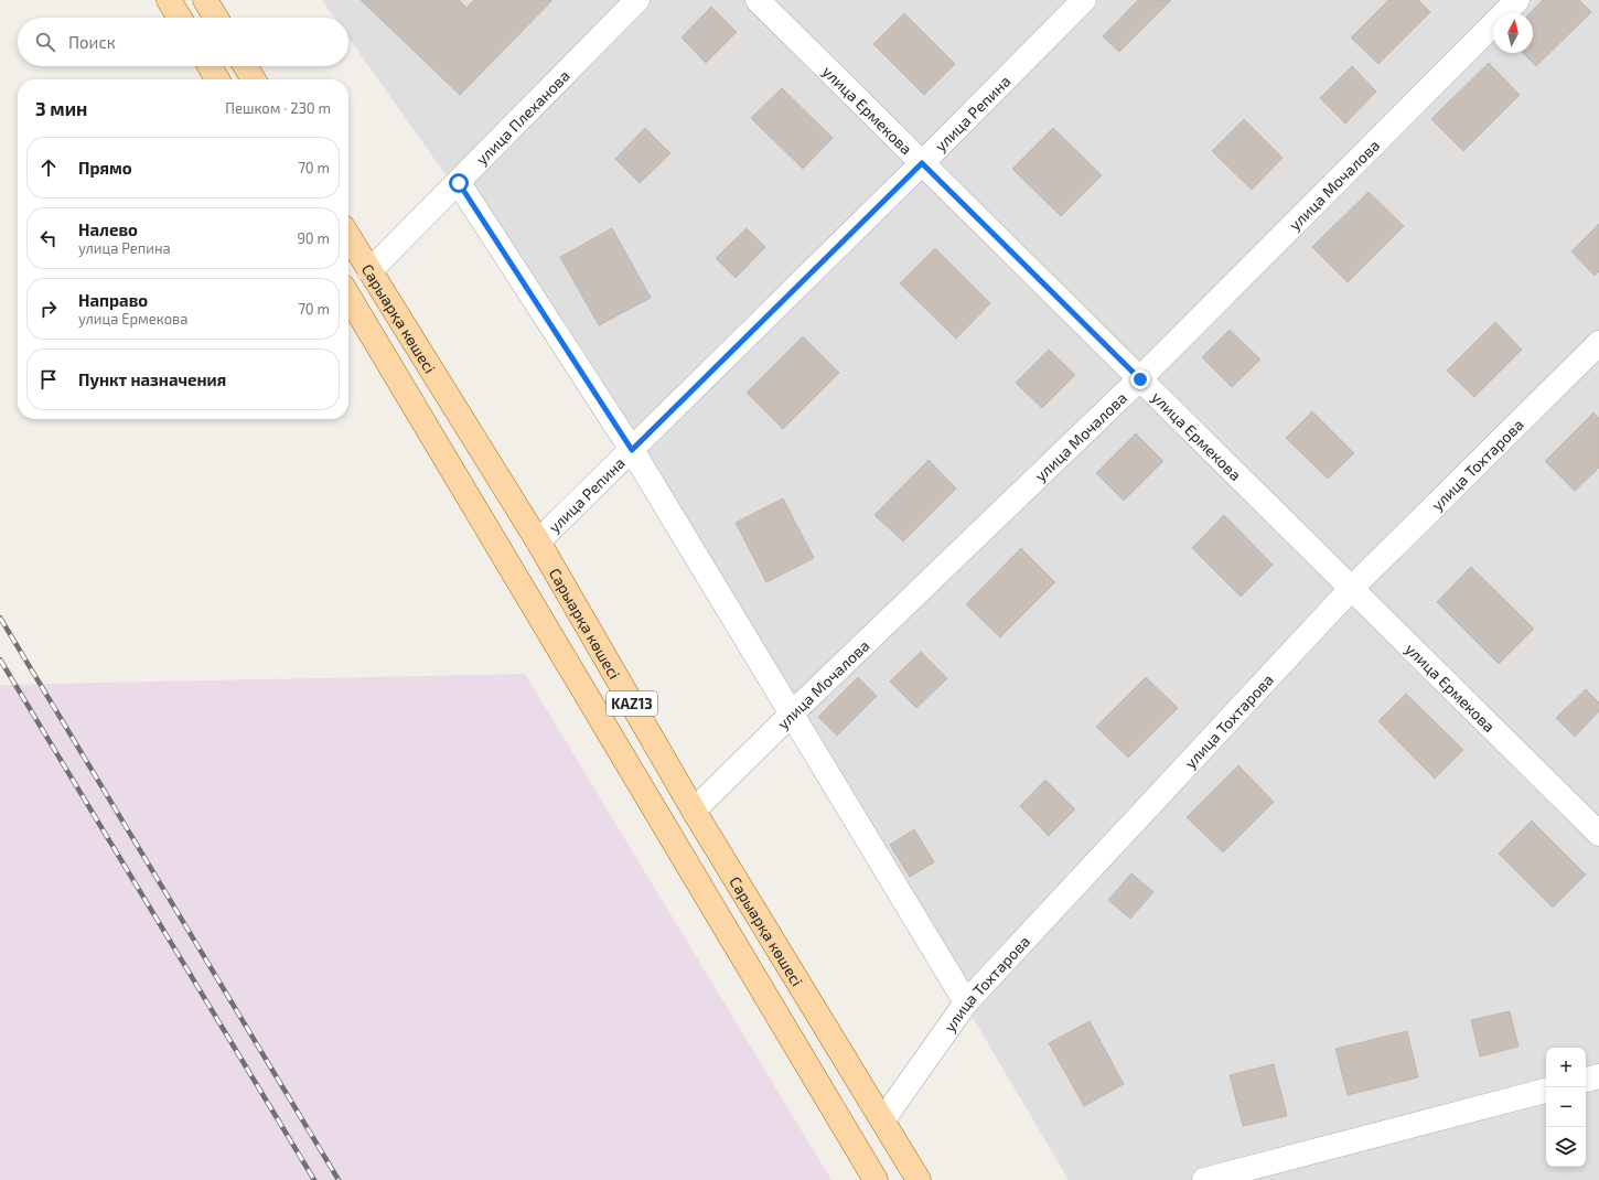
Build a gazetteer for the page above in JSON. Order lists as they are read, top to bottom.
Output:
{
  "streets": {
    "main road": ["Сарыарқа көшесі", "KAZ13"],
    "street": [
      "улица Ермекова",
      "улица Репина",
      "улица Плеханова",
      "улица Мочалова",
      "улица Тохтарова"
    ]
  },
  "crossings": [
    ["улица Ермекова", "улица Репина"],
    ["улица Ермекова", "улица Мочалова"],
    ["улица Ермекова", "улица Тохтарова"],
    ["улица Репина", "Сарыарқа көшесі"],
    ["улица Плеханова", "Сарыарқа көшесі"],
    ["улица Мочалова", "Сарыарқа көшесі"],
    ["Сарыарқа көшесі", "улица Тохтарова"]
  ],
  "north": "top",
  "page": {
    "search": "Поиск",
    "heading": ["3 мин", "Пешком · 230 m"],
    "list": [
      ["Прямо", "70 m"],
      ["Налево", "улица Репина", "90 m"],
      ["Направо", "улица Ермекова", "70 m"],
      "Пункт назначения"
    ],
    "map_buttons": ["+", "−"]
  }
}
